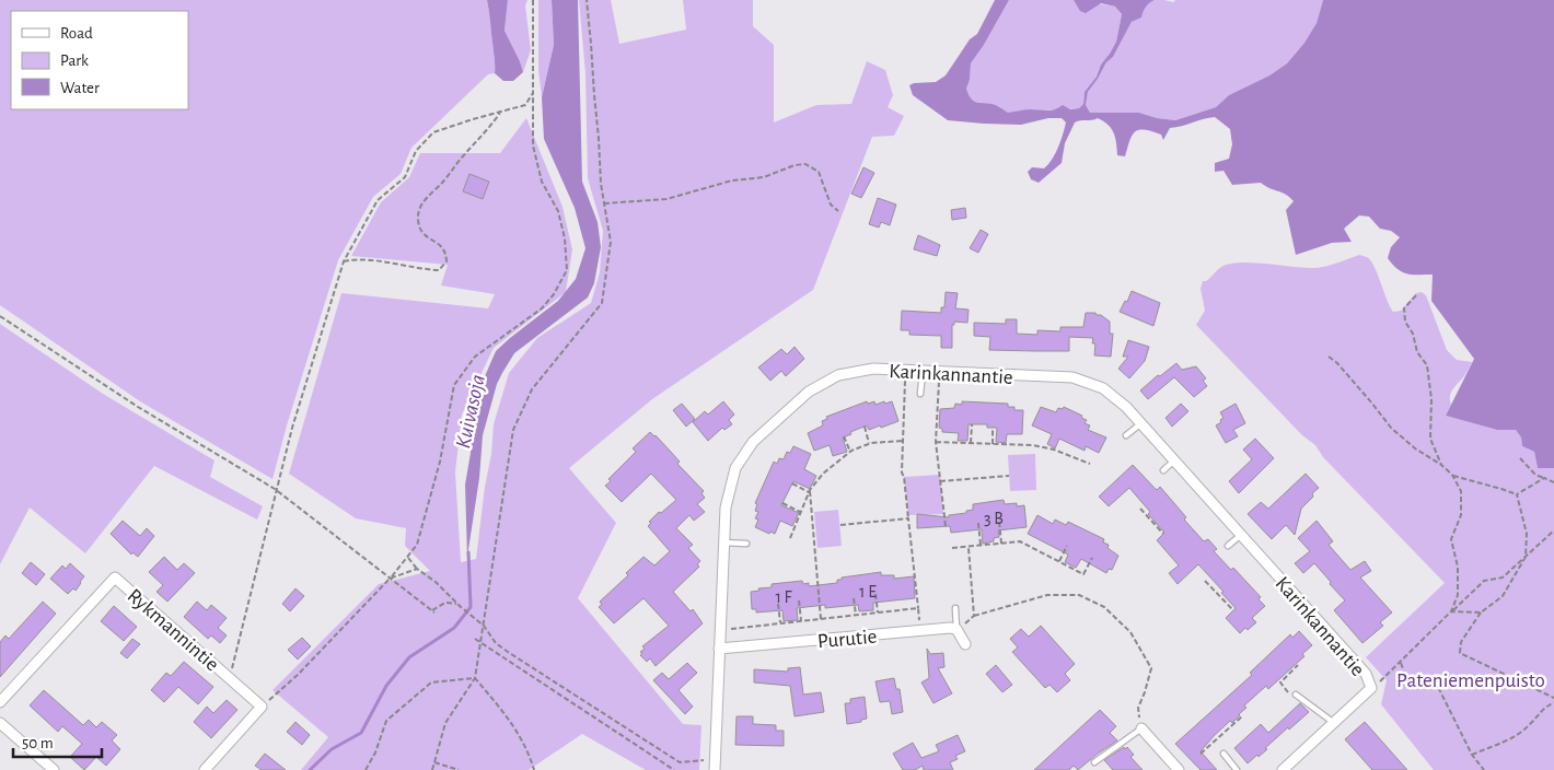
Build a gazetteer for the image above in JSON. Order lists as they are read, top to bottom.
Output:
{
  "streets": {
    "street": ["Karinkannantie", "Rykmannintie", "Purutie"]
  },
  "crossings": [
    ["Karinkannantie", "Purutie"]
  ],
  "water": ["Kuivasoja"],
  "parks": ["Pateniemenpuisto"],
  "house_numbers": ["3 B", "1 E", "1 F"],
  "legend": ["Road", "Park", "Water"],
  "scale_bar": "50 m"
}
